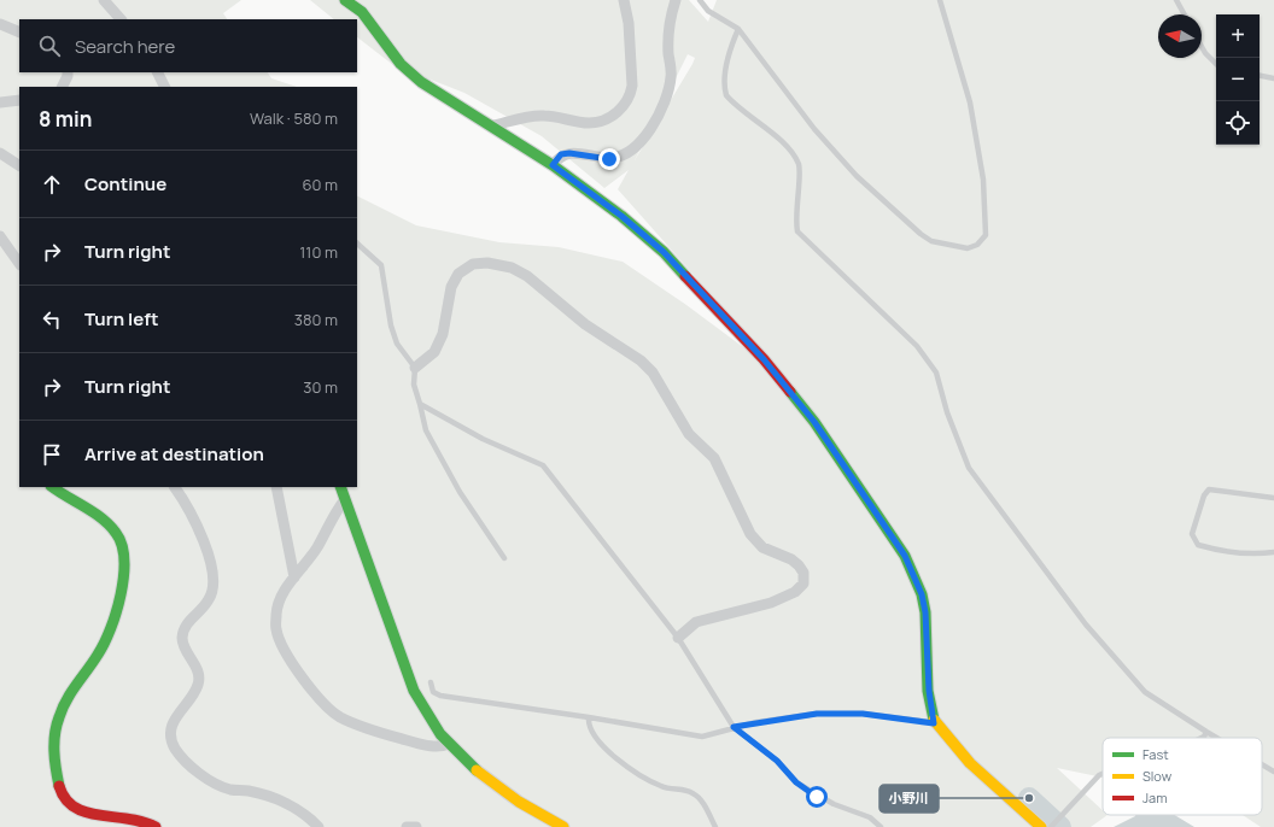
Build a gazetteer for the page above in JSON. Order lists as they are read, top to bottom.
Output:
{
  "places": ["小野川"],
  "legend": ["Fast", "Slow", "Jam"],
  "north": "left",
  "page": {
    "map_buttons": ["+", "−"],
    "search": "Search here",
    "heading": ["8 min", "Walk · 580 m"],
    "list": [
      ["Continue", "60 m"],
      ["Turn right", "110 m"],
      ["Turn left", "380 m"],
      ["Turn right", "30 m"],
      "Arrive at destination"
    ]
  }
}
